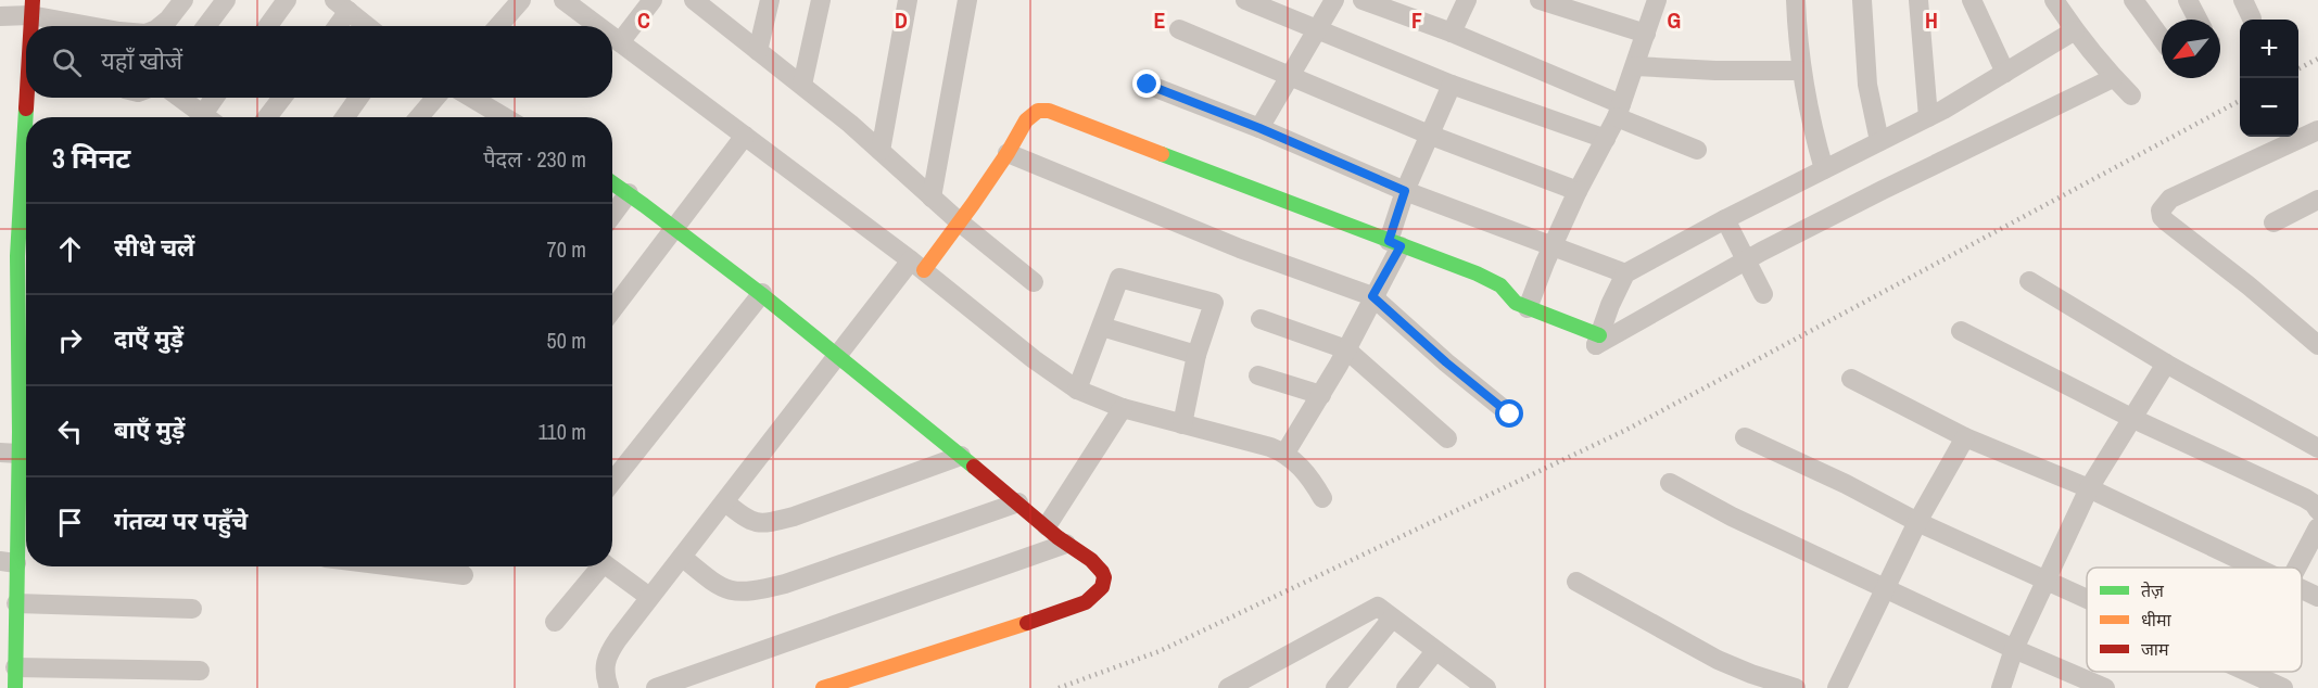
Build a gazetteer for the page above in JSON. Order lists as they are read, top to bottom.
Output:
{
  "legend": ["तेज़", "धीमा", "जाम"],
  "north": "bottom left",
  "page": {
    "map_buttons": ["+", "−"],
    "search": "यहाँ खोजें",
    "heading": ["3 मिनट", "पैदल · 230 m"],
    "list": [
      ["सीधे चलें", "70 m"],
      ["दाएँ मुड़ें", "50 m"],
      ["बाएँ मुड़ें", "110 m"],
      "गंतव्य पर पहुँचे"
    ]
  },
  "grid": {
    "columns": [
      "C",
      "D",
      "E",
      "F",
      "G",
      "H"
    ]
  }
}
